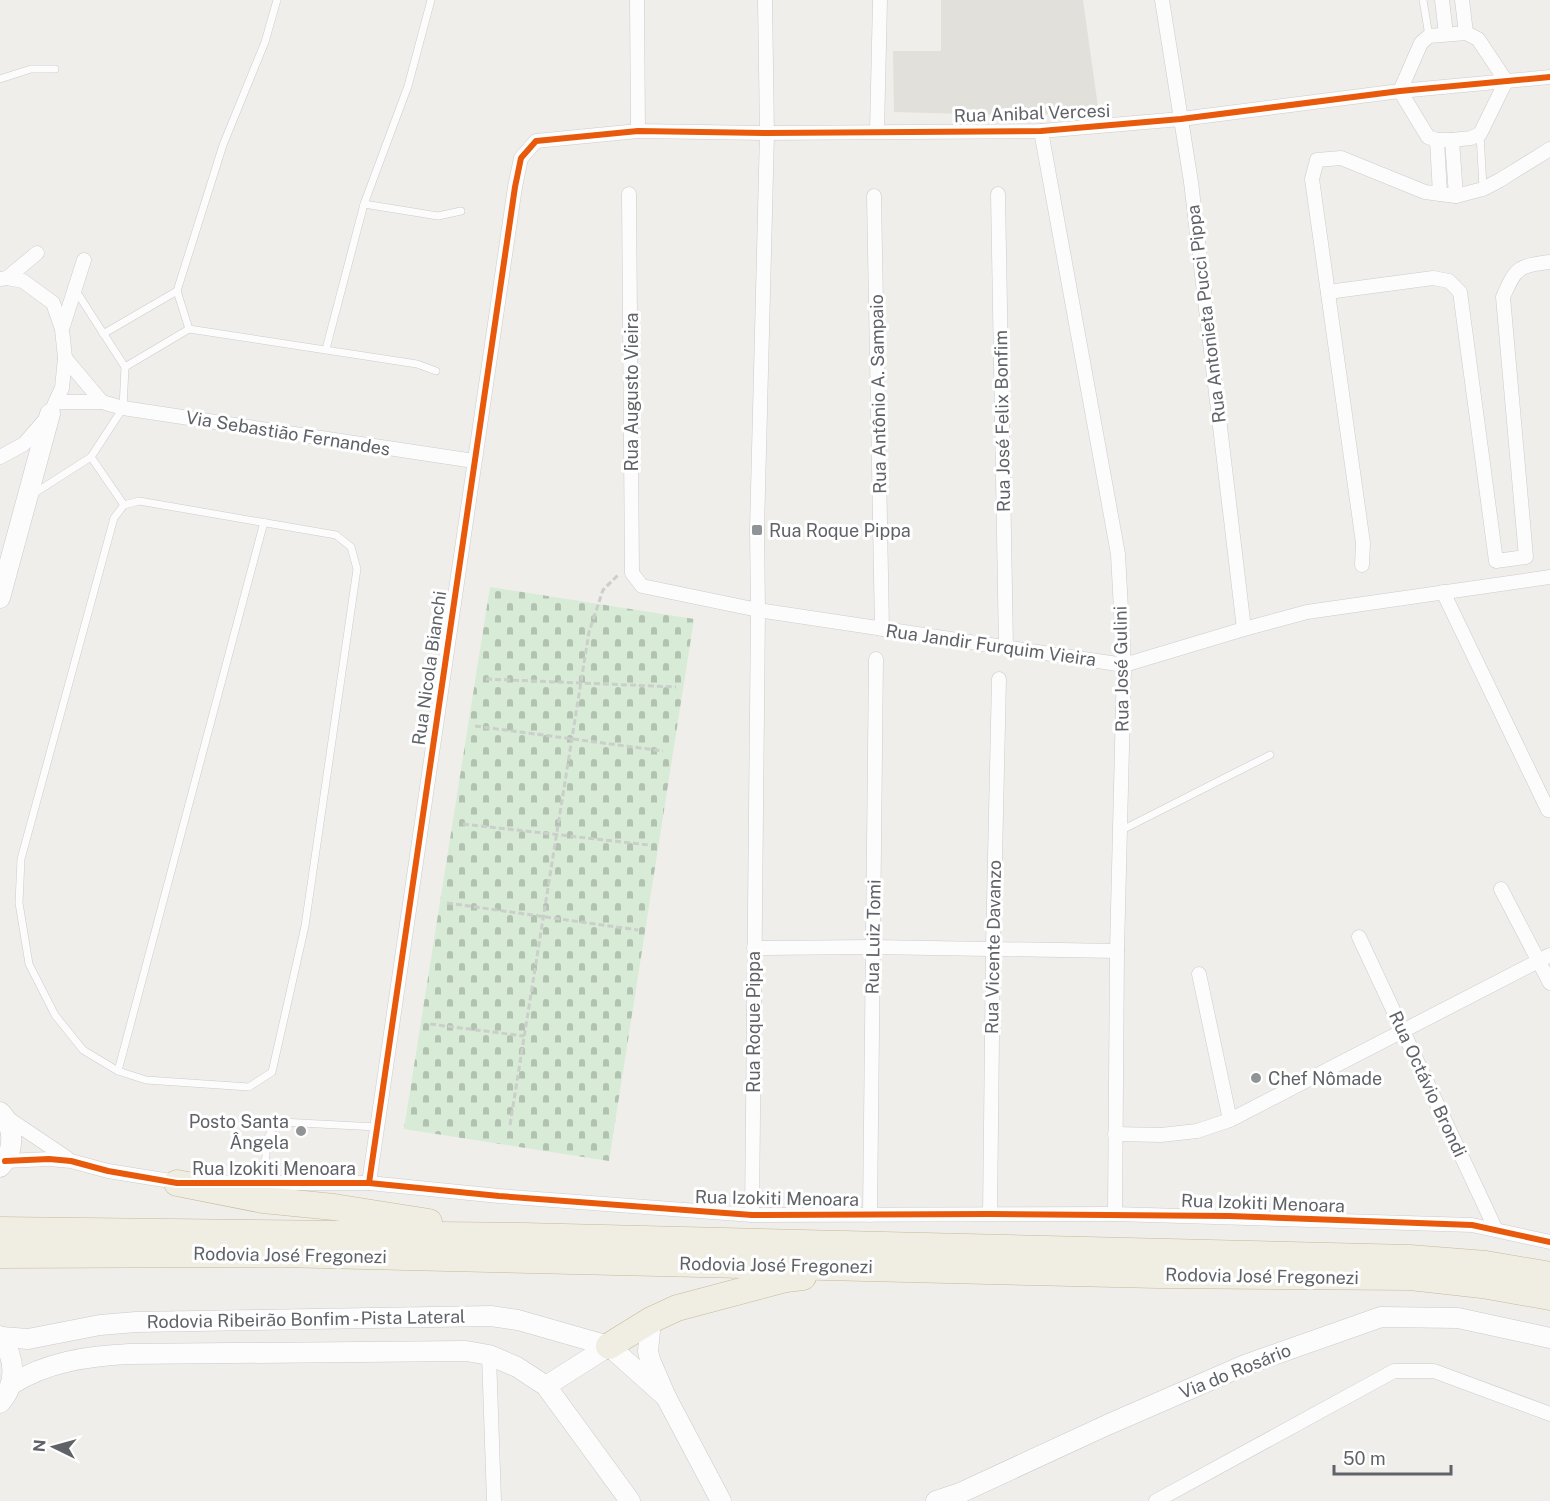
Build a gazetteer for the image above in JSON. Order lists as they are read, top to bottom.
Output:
{
  "streets": {
    "highway": ["Rodovia José Fregonezi"],
    "street": [
      "Rua Anibal Vercesi",
      "Rua Antonieta Pucci Pippa",
      "Rua Augusto Vieira",
      "Rua Antônio A. Sampaio",
      "Rua José Felix Bonfim",
      "Via Sebastião Fernandes",
      "Rua Jandir Furquim Vieira",
      "Rua Nicola Bianchi",
      "Rua José Gulini",
      "Rua Luiz Tomi",
      "Rua Vicente Davanzo",
      "Rua Roque Pippa",
      "Rua Octávio Brondi",
      "Rua Izokiti Menoara",
      "Rodovia Ribeirão Bonfim - Pista Lateral",
      "Via do Rosário"
    ]
  },
  "crossings": [
    ["Rua Anibal Vercesi", "Rua Antonieta Pucci Pippa"],
    ["Rua Anibal Vercesi", "Rua Nicola Bianchi"],
    ["Rua Anibal Vercesi", "Rua José Gulini"],
    ["Rua Anibal Vercesi", "Rua Roque Pippa"],
    ["Rua Antonieta Pucci Pippa", "Rua Jandir Furquim Vieira"],
    ["Rua Augusto Vieira", "Rua Jandir Furquim Vieira"],
    ["Rua Antônio A. Sampaio", "Rua Jandir Furquim Vieira"],
    ["Rua José Felix Bonfim", "Rua Jandir Furquim Vieira"],
    ["Via Sebastião Fernandes", "Rua Nicola Bianchi"],
    ["Rua Jandir Furquim Vieira", "Rua José Gulini"],
    ["Rua Jandir Furquim Vieira", "Rua Roque Pippa"],
    ["Rua Nicola Bianchi", "Rua Izokiti Menoara"],
    ["Rua José Gulini", "Rua Izokiti Menoara"],
    ["Rua Luiz Tomi", "Rua Izokiti Menoara"],
    ["Rua Vicente Davanzo", "Rua Izokiti Menoara"],
    ["Rua Roque Pippa", "Rua Izokiti Menoara"],
    ["Rua Octávio Brondi", "Rua Izokiti Menoara"]
  ],
  "places": {
    "transit": ["Rua Roque Pippa"],
    "other": ["Chef Nômade", "Posto Santa Ângela"]
  },
  "scale_bar": "50 m",
  "north": "left"
}
